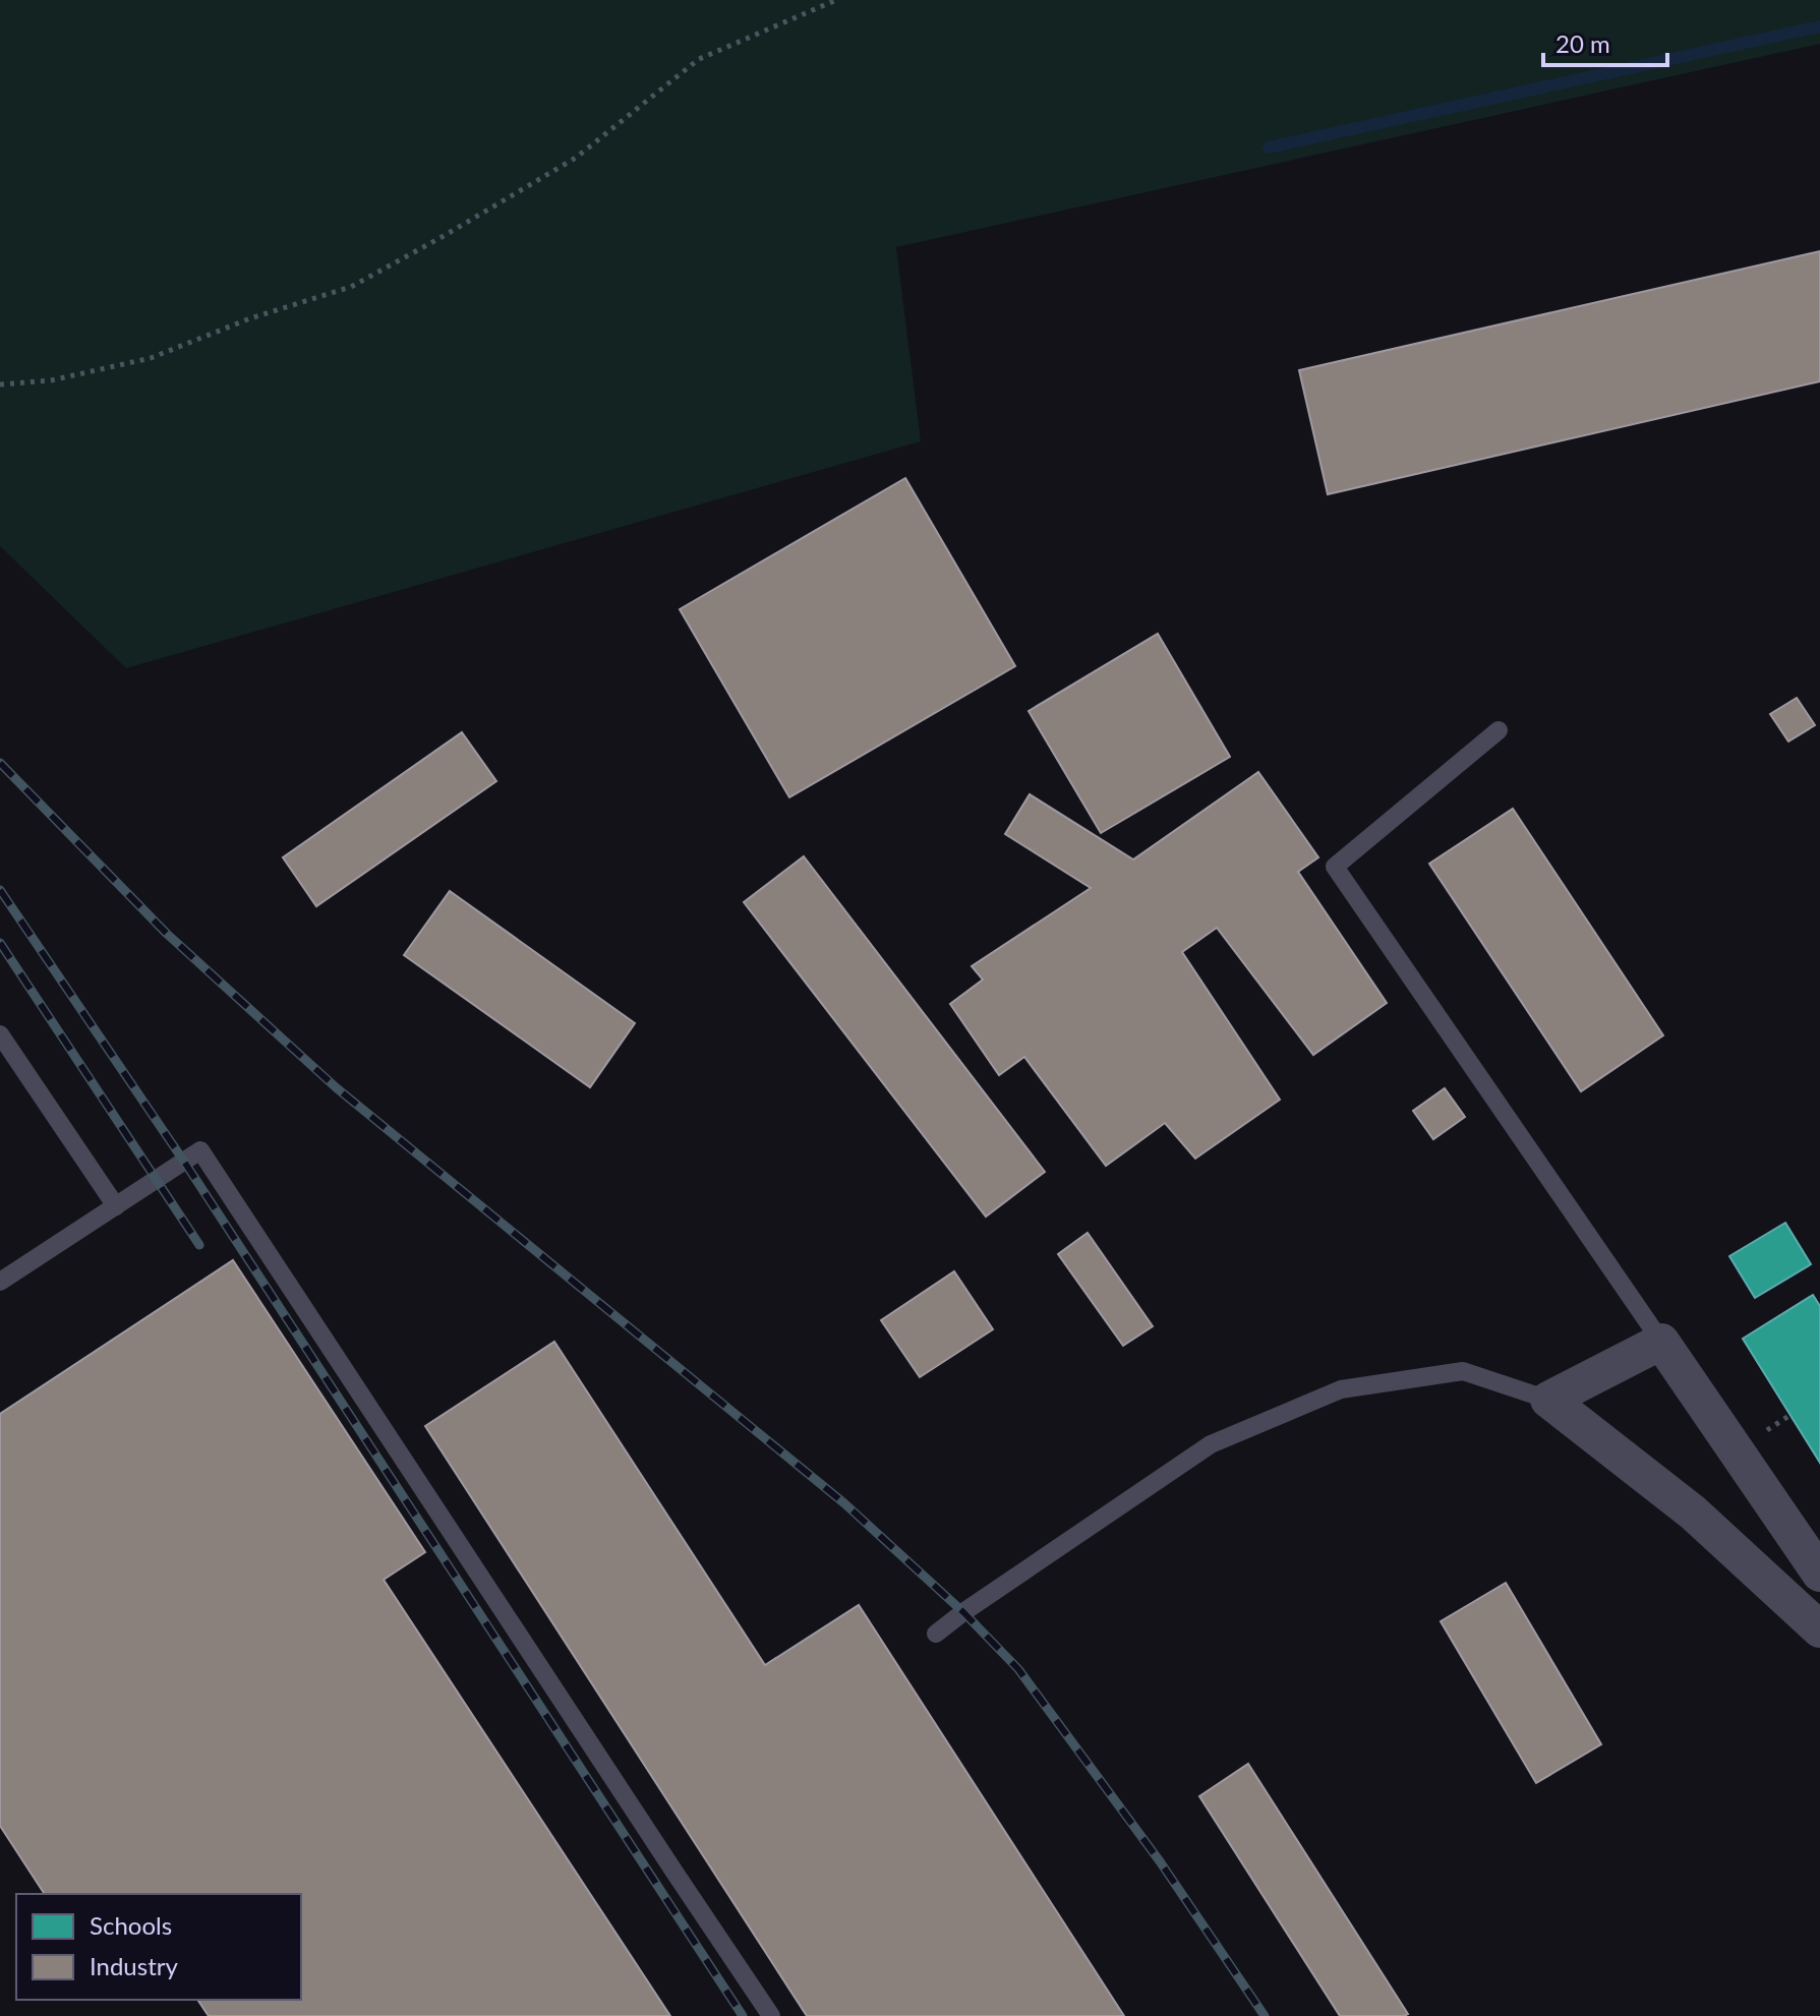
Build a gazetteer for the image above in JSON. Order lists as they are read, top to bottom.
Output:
{
  "legend": ["Schools", "Industry"],
  "scale_bar": "20 m"
}
